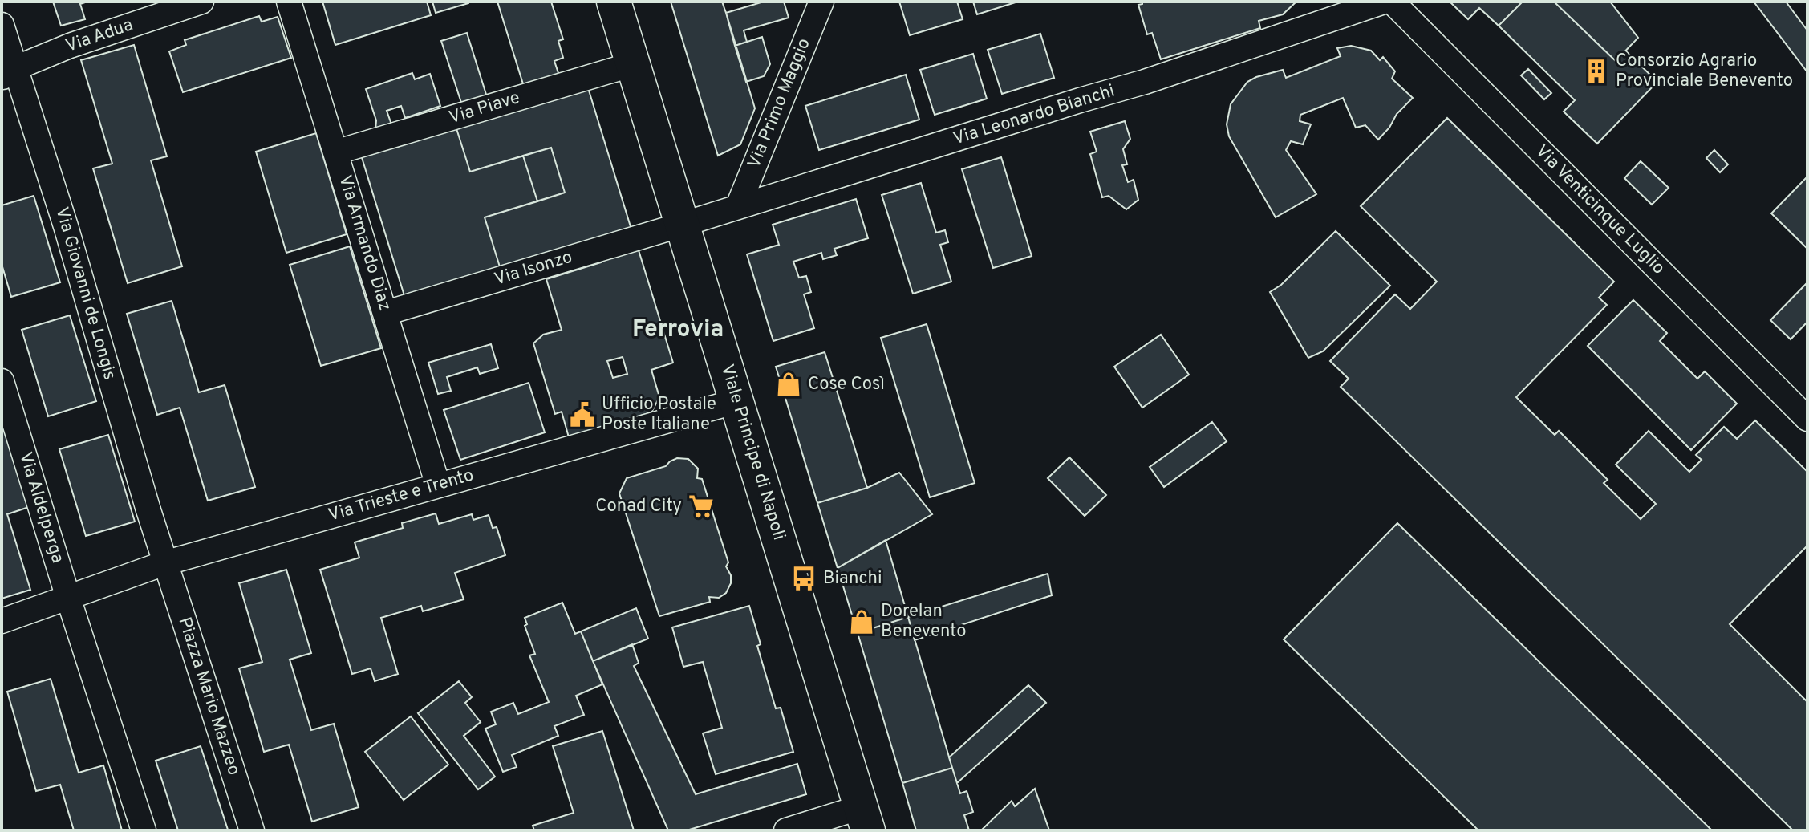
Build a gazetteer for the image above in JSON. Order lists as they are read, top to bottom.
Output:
{
  "streets": {
    "street": [
      "Via Adua",
      "Via Primo Maggio",
      "Via Piave",
      "Via Leonardo Bianchi",
      "Via Venticinque Luglio",
      "Via Armando Diaz",
      "Via Isonzo",
      "Via Giovanni de Longis",
      "Viale Principe di Napoli",
      "Via Trieste e Trento",
      "Via Aldelperga",
      "Piazza Mario Mazzeo"
    ]
  },
  "crossings": [
    ["Via Adua", "Via Giovanni de Longis"],
    ["Via Primo Maggio", "Via Leonardo Bianchi"],
    ["Via Piave", "Via Armando Diaz"],
    ["Via Piave", "Viale Principe di Napoli"],
    ["Via Leonardo Bianchi", "Via Isonzo"],
    ["Via Leonardo Bianchi", "Viale Principe di Napoli"],
    ["Via Armando Diaz", "Via Isonzo"],
    ["Via Armando Diaz", "Via Trieste e Trento"],
    ["Via Isonzo", "Viale Principe di Napoli"],
    ["Via Giovanni de Longis", "Via Trieste e Trento"],
    ["Via Giovanni de Longis", "Piazza Mario Mazzeo"],
    ["Viale Principe di Napoli", "Via Trieste e Trento"],
    ["Via Trieste e Trento", "Via Aldelperga"],
    ["Via Trieste e Trento", "Piazza Mario Mazzeo"]
  ],
  "districts": ["Ferrovia"],
  "places": {
    "building": ["Consorzio Agrario Provinciale Benevento"],
    "shop": ["Cose Così", "Dorelan Benevento"],
    "public building": ["Ufficio Postale Poste Italiane"],
    "supermarket": ["Conad City"],
    "bus stop": ["Bianchi"]
  }
}
